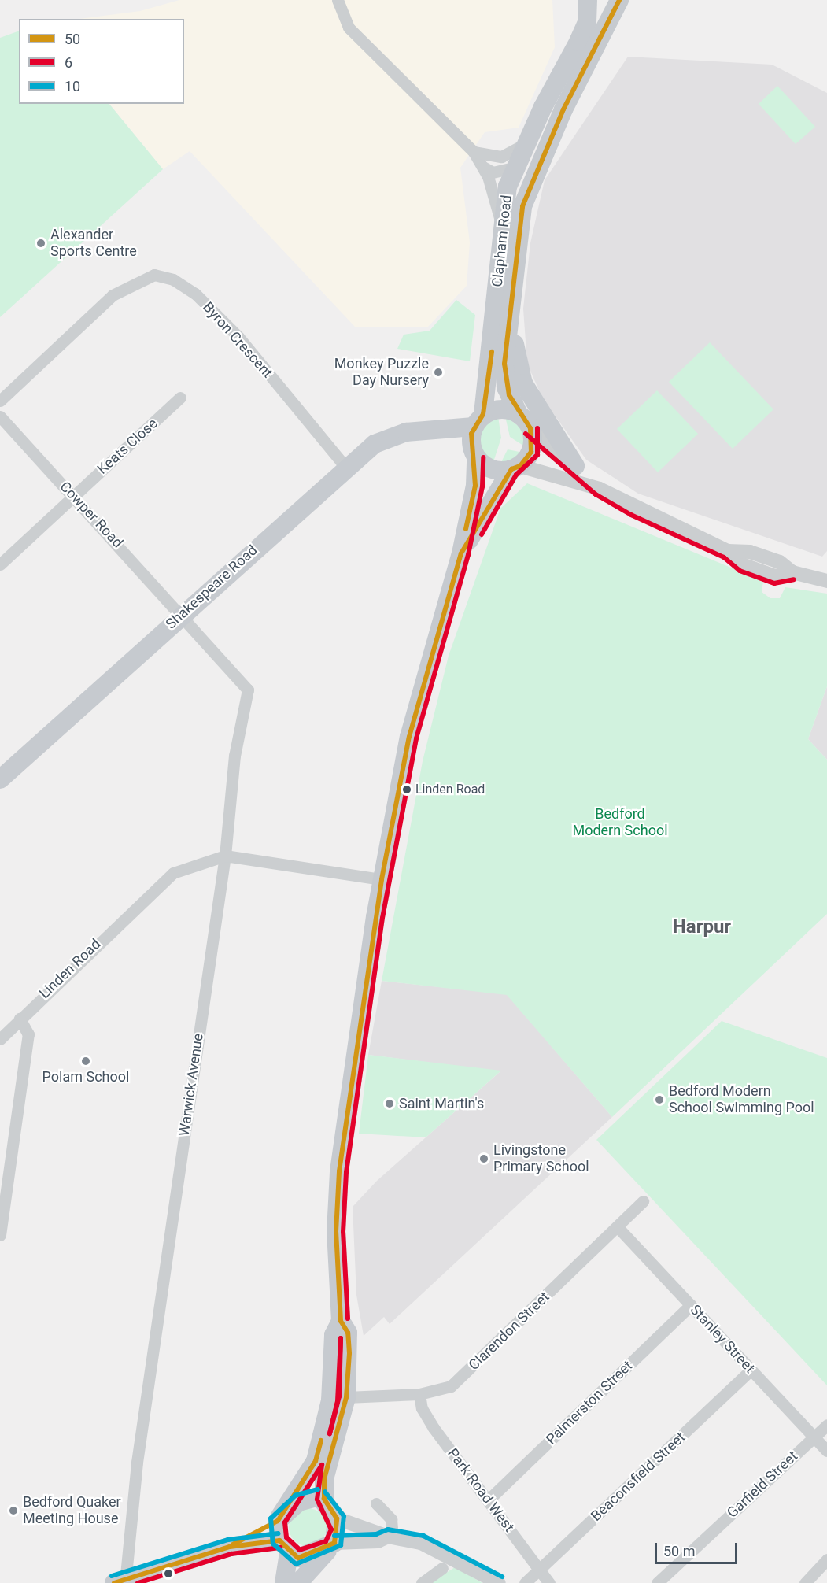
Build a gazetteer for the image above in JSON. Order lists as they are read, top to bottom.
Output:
{
  "streets": {
    "main road": ["Clapham Road", "Shakespeare Road"],
    "street": [
      "Byron Crescent",
      "Keats Close",
      "Cowper Road",
      "Linden Road",
      "Warwick Avenue",
      "Clarendon Street",
      "Stanley Street",
      "Palmerston Street",
      "Beaconsfield Street",
      "Garfield Street",
      "Park Road West"
    ]
  },
  "crossings": [
    ["Clapham Road", "Shakespeare Road"],
    ["Byron Crescent", "Shakespeare Road"],
    ["Keats Close", "Cowper Road"],
    ["Cowper Road", "Shakespeare Road"],
    ["Cowper Road", "Warwick Avenue"],
    ["Shakespeare Road", "Warwick Avenue"],
    ["Linden Road", "Warwick Avenue"],
    ["Clarendon Street", "Stanley Street"],
    ["Clarendon Street", "Park Road West"],
    ["Stanley Street", "Palmerston Street"],
    ["Stanley Street", "Beaconsfield Street"],
    ["Stanley Street", "Garfield Street"],
    ["Palmerston Street", "Park Road West"],
    ["Beaconsfield Street", "Park Road West"]
  ],
  "districts": ["Harpur"],
  "parks": ["Bedford Modern School"],
  "places": [
    "Alexander Sports Centre",
    "Monkey Puzzle Day Nursery",
    "Linden Road",
    "Polam School",
    "Bedford Modern School Swimming Pool",
    "Saint Martin's",
    "Livingstone Primary School",
    "Bedford Quaker Meeting House"
  ],
  "lines": ["transit line 50", "transit line 6", "transit line 10"],
  "legend": ["50", "6", "10"],
  "scale_bar": "50 m"
}
